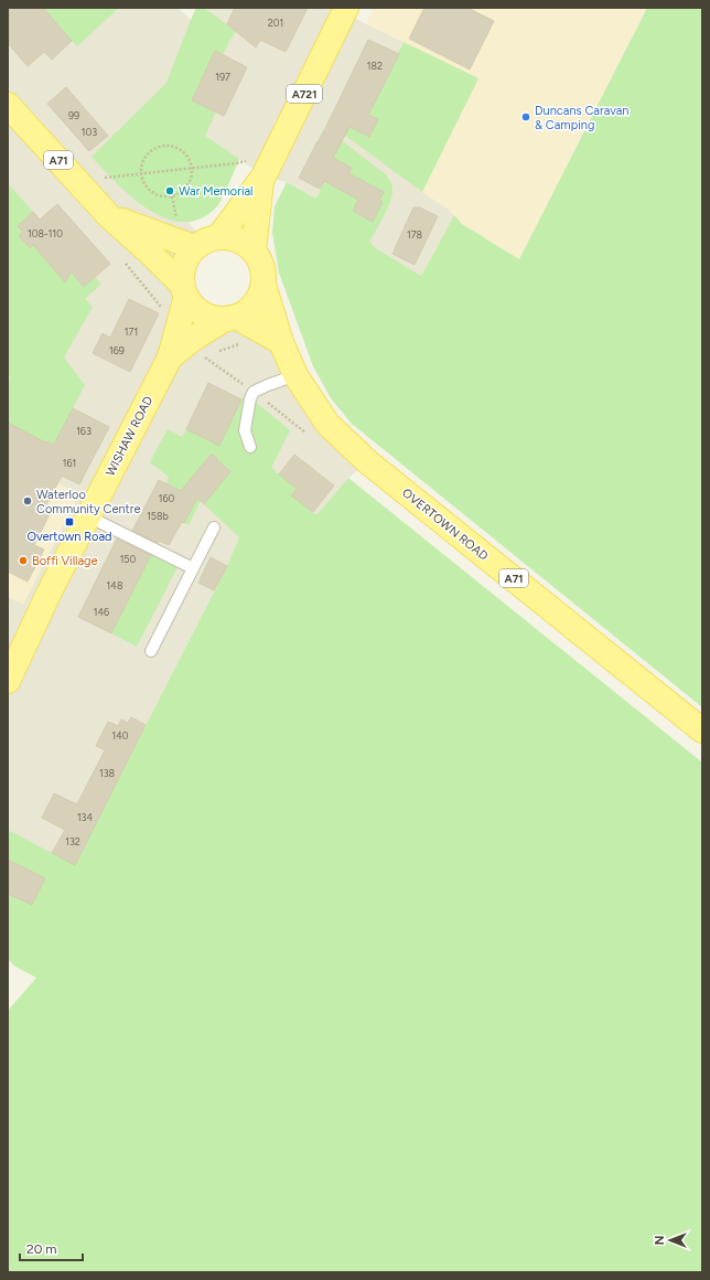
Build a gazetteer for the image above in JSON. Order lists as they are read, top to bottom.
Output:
{
  "streets": {
    "main road": [
      "A721",
      "A71",
      "WISHAW ROAD",
      "OVERTOWN ROAD"
    ]
  },
  "crossings": [
    ["A721", "A71"],
    ["A721", "WISHAW ROAD"],
    ["A721", "OVERTOWN ROAD"],
    ["A71", "WISHAW ROAD"],
    ["A71", "OVERTOWN ROAD"],
    ["WISHAW ROAD", "OVERTOWN ROAD"]
  ],
  "places": {
    "other": [
      "Duncans Caravan & Camping",
      "War Memorial",
      "Waterloo Community Centre",
      "Boffi Village"
    ],
    "transit": ["Overtown Road"]
  },
  "house_numbers": [
    "201",
    "182",
    "197",
    "99",
    "103",
    "108-110",
    "178",
    "171",
    "169",
    "163",
    "161",
    "160",
    "158b",
    "150",
    "148",
    "146",
    "140",
    "138",
    "134",
    "132"
  ],
  "scale_bar": "20 m",
  "north": "left"
}
